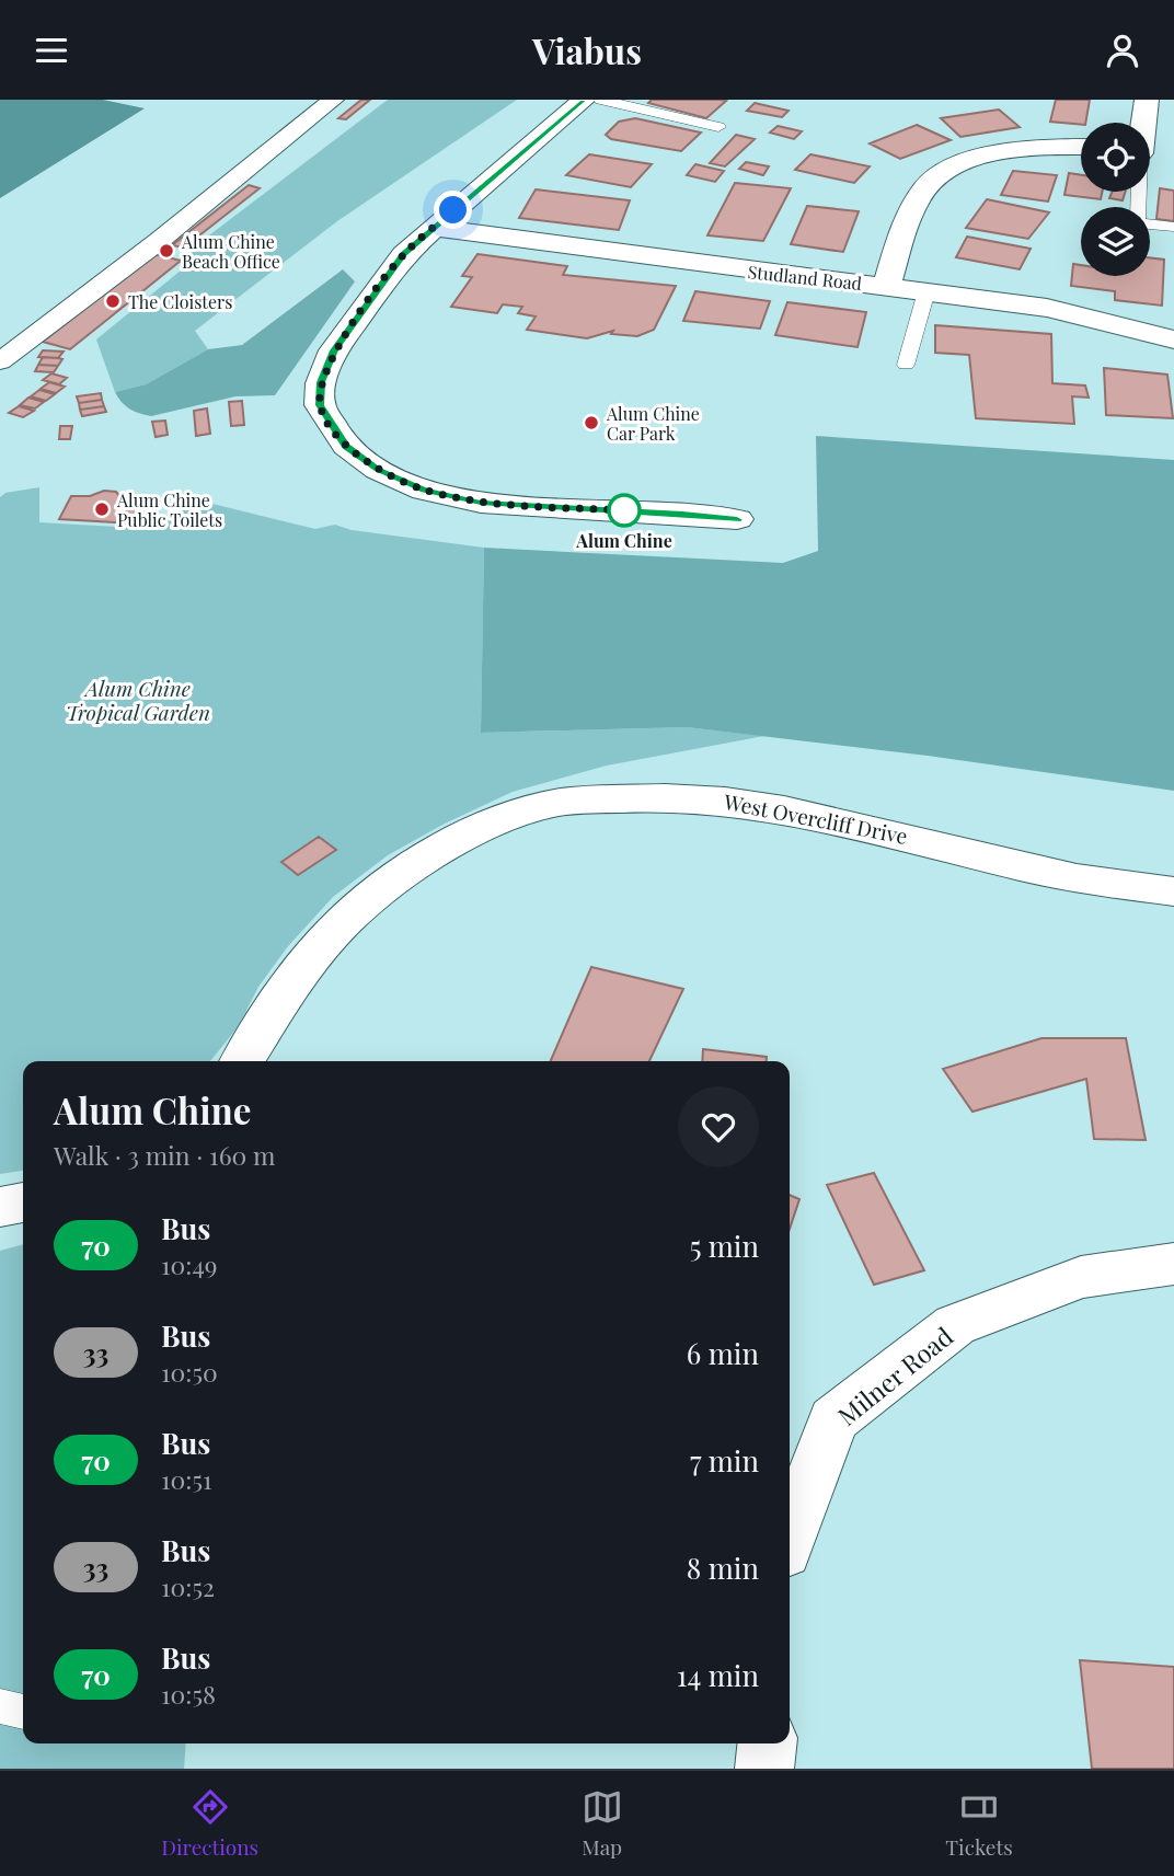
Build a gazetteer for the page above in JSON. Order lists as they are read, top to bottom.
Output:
{
  "streets": {
    "street": ["Studland Road", "West Overcliff Drive", "Milner Road"]
  },
  "parks": ["Alum Chine Tropical Garden"],
  "places": [
    "Alum Chine Beach Office",
    "The Cloisters",
    "Alum Chine Car Park",
    "Alum Chine Public Toilets",
    "Alum Chine"
  ],
  "lines": ["bus line 70"],
  "page": {
    "header": "Viabus",
    "heading": ["Alum Chine", "Walk · 3 min · 160 m"],
    "list": [
      {
        "mark": "70",
        "name": "Bus",
        "note": "10:49",
        "value": "5 min"
      },
      {
        "mark": "33",
        "name": "Bus",
        "note": "10:50",
        "value": "6 min"
      },
      {
        "mark": "70",
        "name": "Bus",
        "note": "10:51",
        "value": "7 min"
      },
      {
        "mark": "33",
        "name": "Bus",
        "note": "10:52",
        "value": "8 min"
      },
      {
        "mark": "70",
        "name": "Bus",
        "note": "10:58",
        "value": "14 min"
      }
    ],
    "tabs": ["Directions", "Map", "Tickets"]
  }
}
